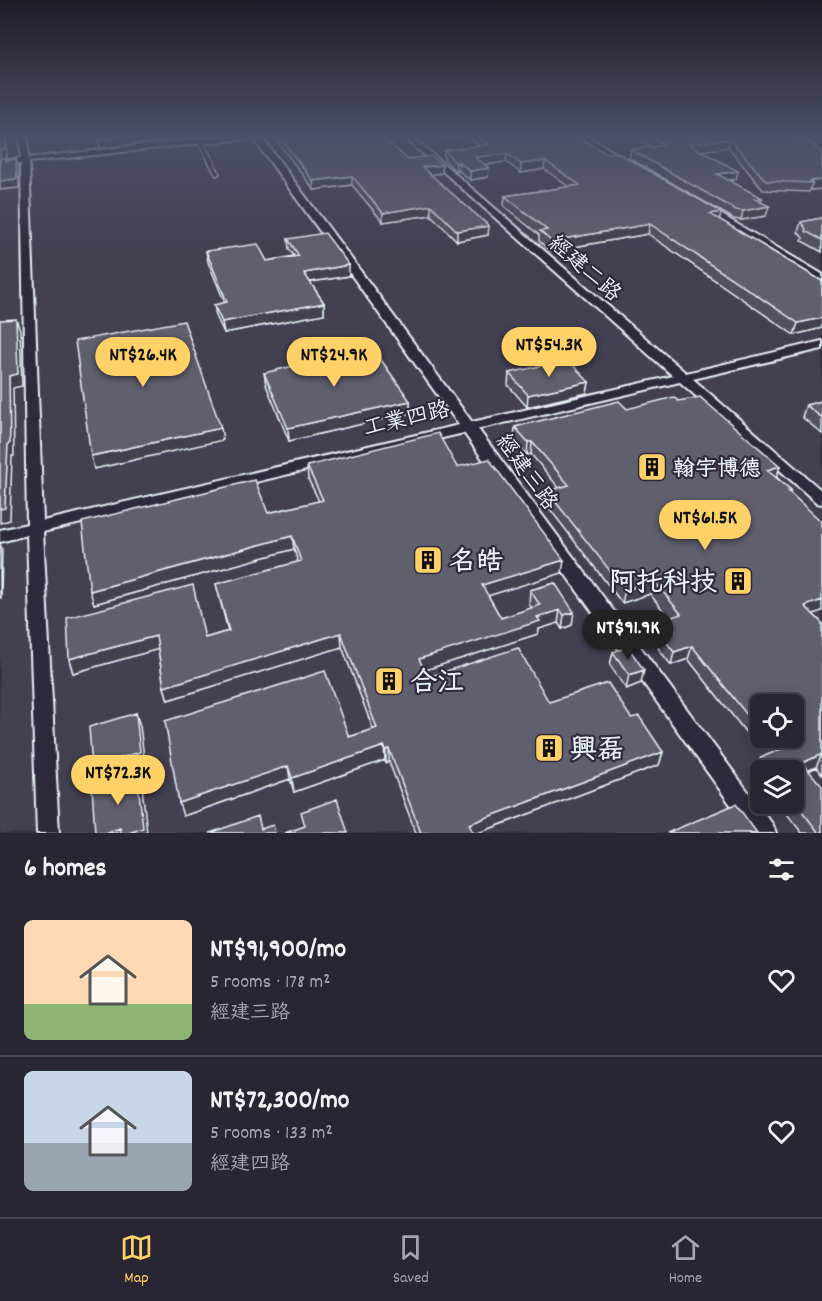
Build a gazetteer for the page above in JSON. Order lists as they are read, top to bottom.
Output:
{
  "streets": {
    "street": ["經建二路", "工業四路", "經建三路"]
  },
  "crossings": [
    ["經建二路", "工業四路"],
    ["工業四路", "經建三路"]
  ],
  "places": {
    "building": [
      "翰宇博德",
      "名皓",
      "阿托科技",
      "合江",
      "興磊"
    ]
  },
  "page": {
    "price": [
      "NT$54.3K",
      "NT$26.4K",
      "NT$24.9K",
      "NT$61.5K",
      "NT$91.9K",
      "NT$72.3K"
    ],
    "heading": "6 homes",
    "list": [
      {
        "name": "NT$91,900/mo",
        "note": "5 rooms · 178 m² · 經建三路"
      },
      {
        "name": "NT$72,300/mo",
        "note": "5 rooms · 133 m² · 經建四路"
      }
    ],
    "tabs": ["Map", "Saved", "Home"]
  }
}
